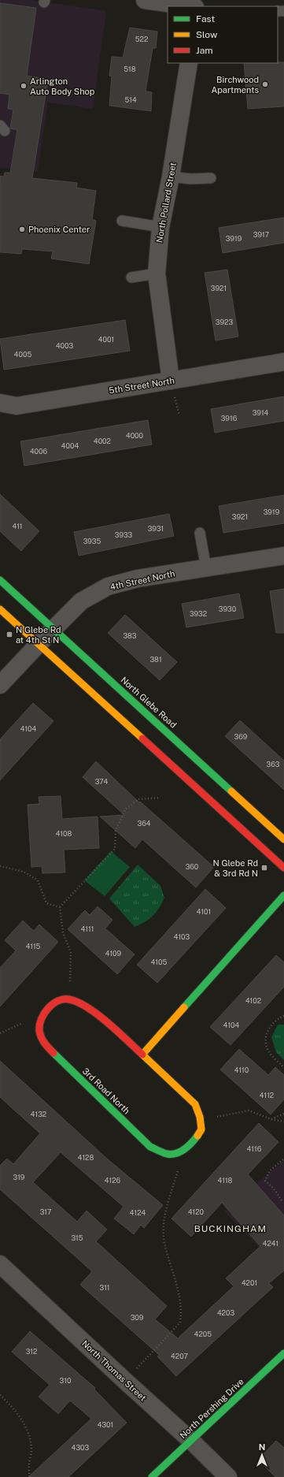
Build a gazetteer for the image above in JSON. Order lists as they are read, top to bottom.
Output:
{
  "streets": {
    "street": [
      "North Pollard Street",
      "5th Street North",
      "4th Street North",
      "North Glebe Road",
      "3rd Road North",
      "North Thomas Street",
      "North Pershing Drive"
    ]
  },
  "crossings": [
    ["North Pollard Street", "5th Street North"],
    ["4th Street North", "North Glebe Road"],
    ["North Thomas Street", "North Pershing Drive"]
  ],
  "districts": ["BUCKINGHAM"],
  "places": {
    "other": ["Birchwood Apartments", "Arlington Auto Body Shop", "Phoenix Center"],
    "transit": ["N Glebe Rd at 4th St N", "N Glebe Rd & 3rd Rd N"]
  },
  "house_numbers": [
    "522",
    "518",
    "514",
    "3917",
    "3919",
    "3921",
    "3923",
    "4001",
    "4003",
    "4005",
    "3914",
    "3916",
    "4000",
    "4002",
    "4004",
    "4006",
    "3919",
    "3921",
    "411",
    "3931",
    "3933",
    "3935",
    "3930",
    "3932",
    "383",
    "381",
    "4104",
    "369",
    "363",
    "374",
    "364",
    "4108",
    "360",
    "4101",
    "4111",
    "4103",
    "4115",
    "4109",
    "4105",
    "4102",
    "4104",
    "4110",
    "4112",
    "4132",
    "4116",
    "4128",
    "319",
    "4126",
    "4118",
    "317",
    "4120",
    "4124",
    "315",
    "4241",
    "4201",
    "311",
    "4203",
    "309",
    "4205",
    "312",
    "4207",
    "310",
    "4301",
    "4303"
  ],
  "legend": ["Fast", "Slow", "Jam"],
  "north": "top"
}
